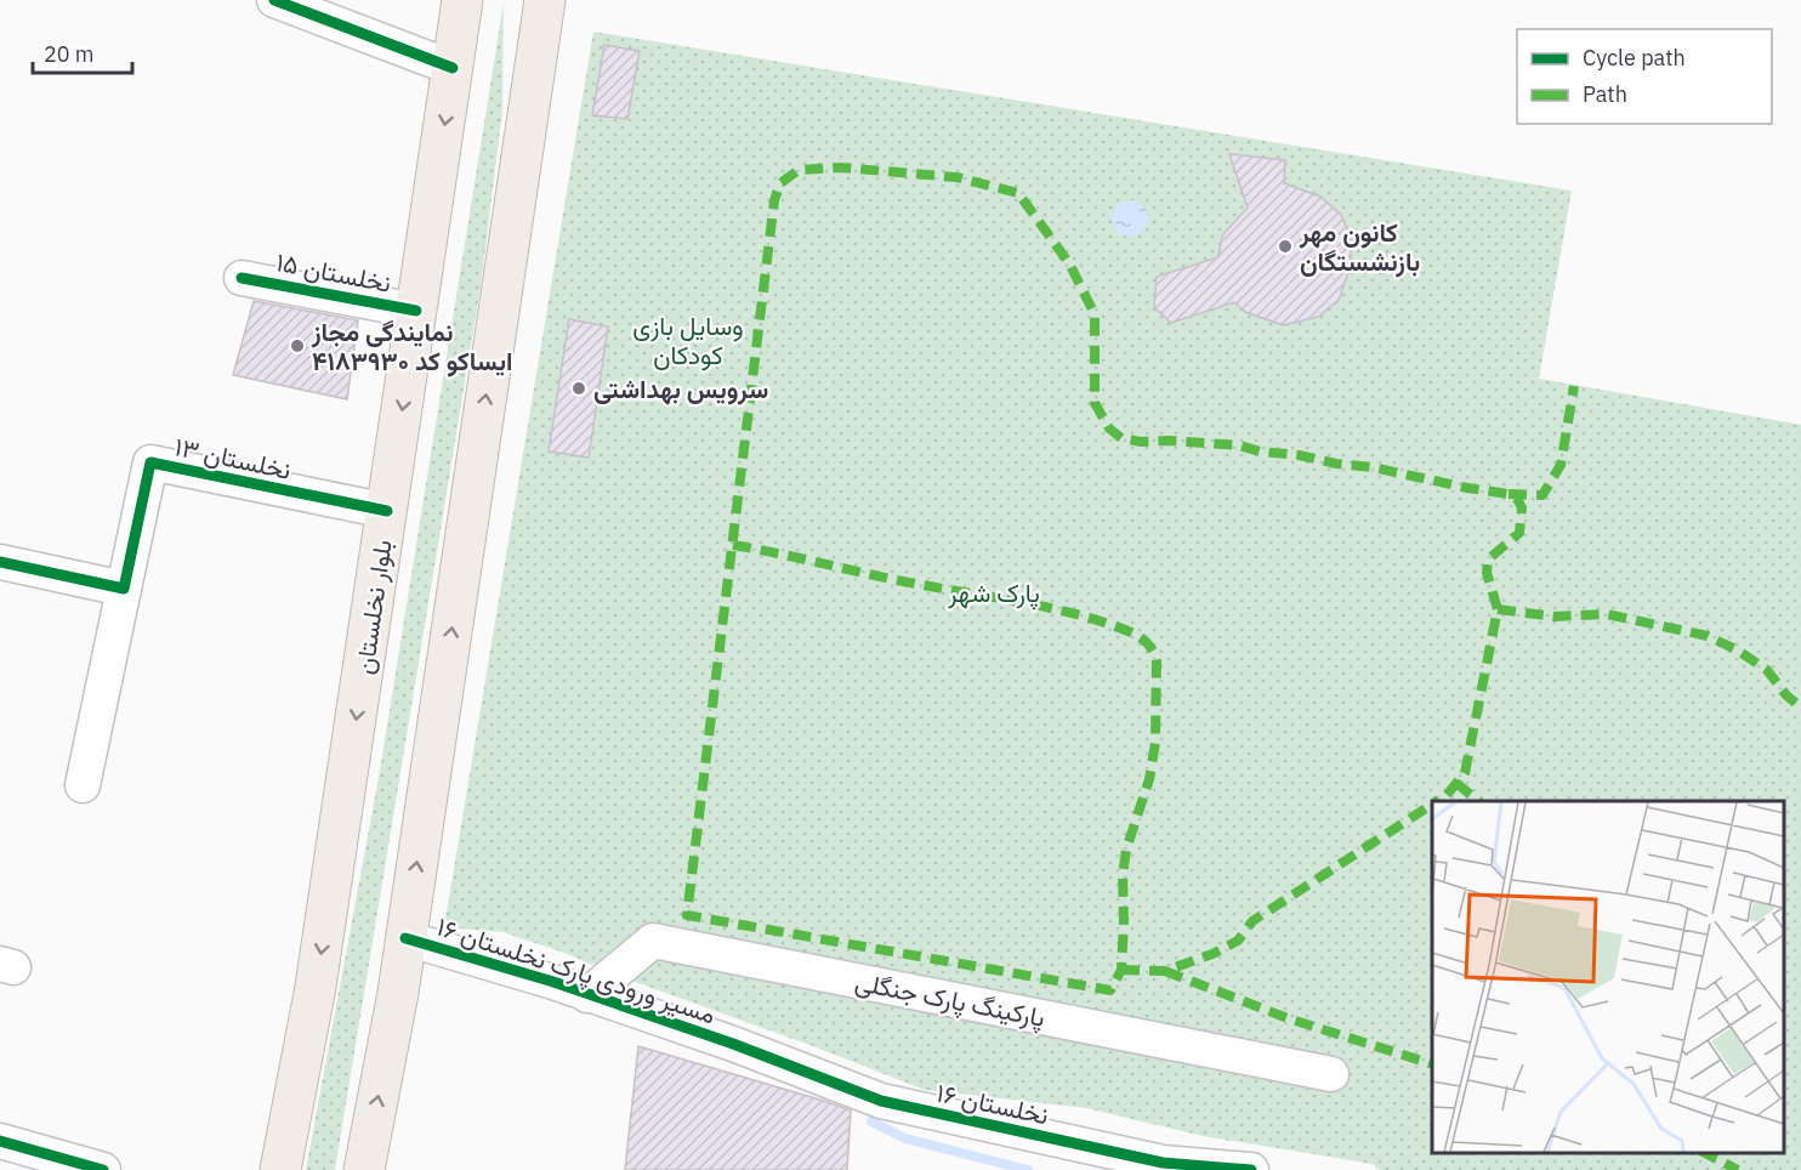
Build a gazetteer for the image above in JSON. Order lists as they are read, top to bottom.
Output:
{
  "streets": {
    "main road": ["بلوار نخلستان"],
    "street": [
      "نخلستان ۱۵",
      "نخلستان ۱۳",
      "مسیر ورودی پارک نخلستان ۱۶",
      "پارکینگ پارک جنگلی",
      "نخلستان ۱۶"
    ]
  },
  "crossings": [
    ["نخلستان ۱۵", "بلوار نخلستان"],
    ["نخلستان ۱۳", "بلوار نخلستان"],
    ["مسیر ورودی پارک نخلستان ۱۶", "پارکینگ پارک جنگلی"],
    ["مسیر ورودی پارک نخلستان ۱۶", "نخلستان ۱۶"]
  ],
  "parks": ["وسایل بازی کودکان", "پارک شهر"],
  "places": ["کانون مهر بازنشستگان", "نمایندگی مجاز ایساکو کد ۴۱۸۳۹۳۰", "سرویس بهداشتی"],
  "legend": ["Cycle path", "Path"],
  "scale_bar": "20 m"
}
